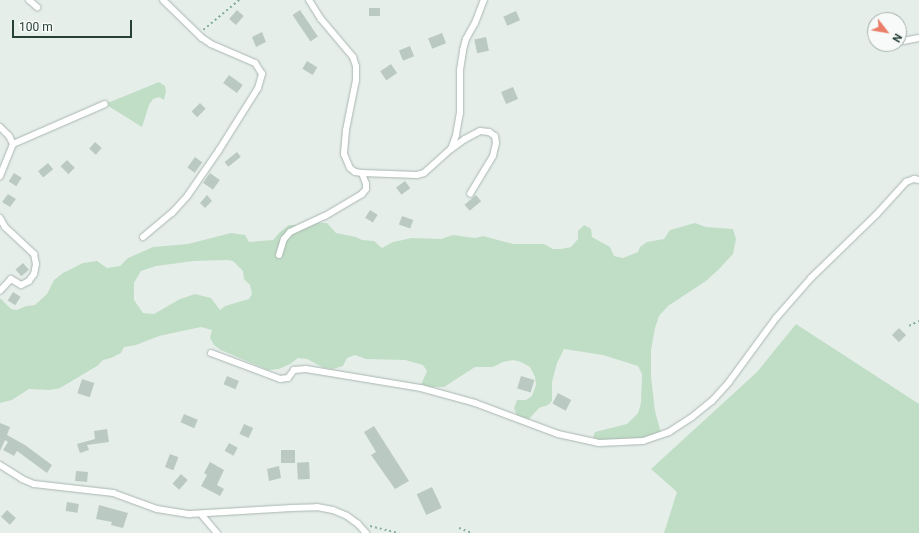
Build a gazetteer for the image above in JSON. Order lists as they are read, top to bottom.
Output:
{
  "scale_bar": "100 m",
  "north": "bottom right"
}
